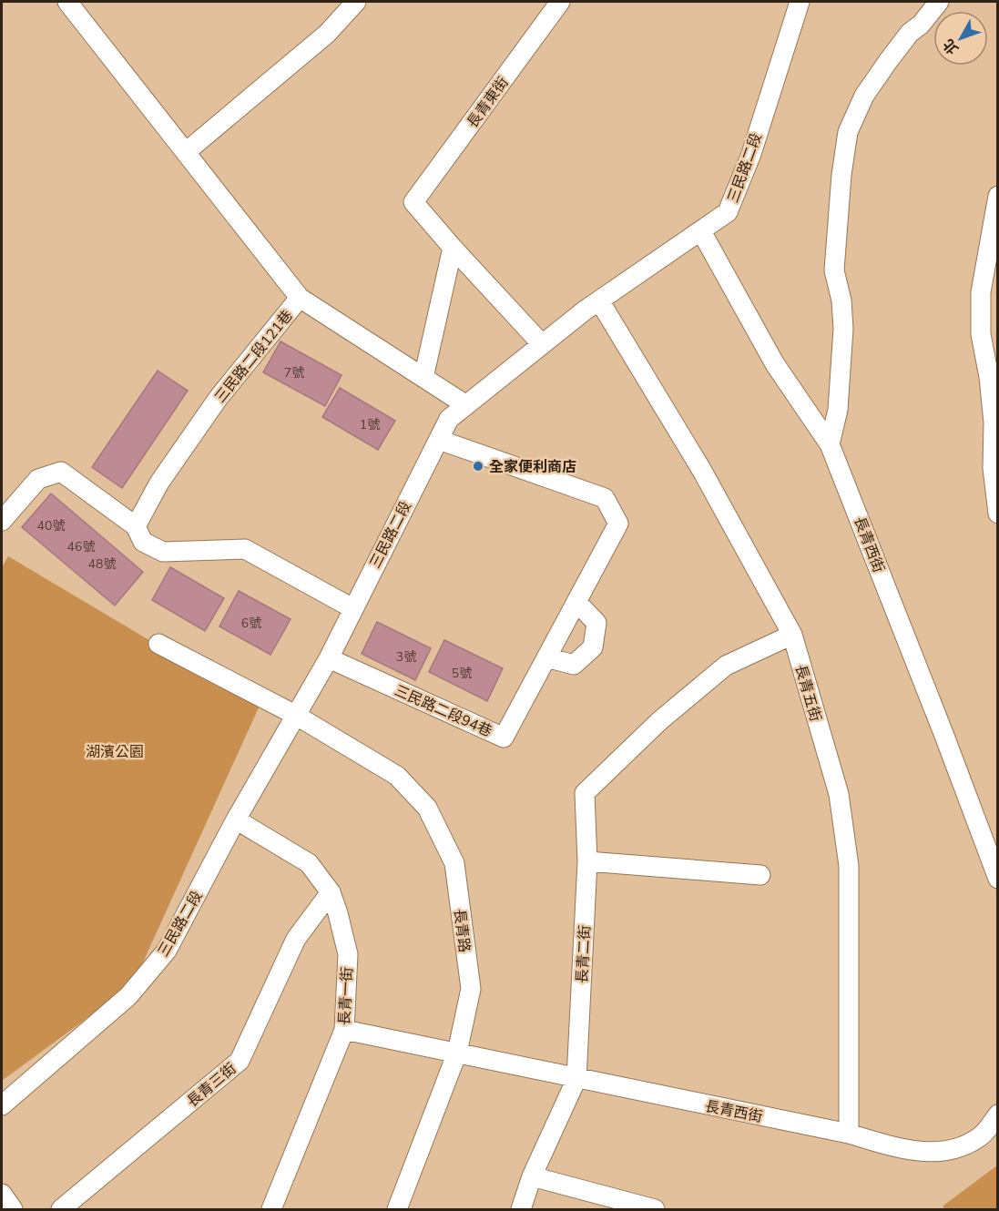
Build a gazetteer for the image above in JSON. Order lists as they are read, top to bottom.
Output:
{
  "streets": {
    "street": [
      "長青東街",
      "三民路二段",
      "三民路二段121巷",
      "長青西街",
      "長青五街",
      "三民路二段94巷",
      "長青路",
      "長青二街",
      "長青一街",
      "長青三街"
    ]
  },
  "crossings": [
    ["三民路二段", "三民路二段121巷"],
    ["三民路二段", "長青西街"],
    ["三民路二段", "長青五街"],
    ["三民路二段", "三民路二段94巷"],
    ["三民路二段", "長青路"],
    ["三民路二段", "長青一街"],
    ["長青西街", "長青五街"],
    ["長青西街", "長青路"],
    ["長青西街", "長青二街"],
    ["長青西街", "長青一街"],
    ["長青五街", "長青二街"],
    ["長青一街", "長青三街"]
  ],
  "parks": ["湖濱公園"],
  "places": ["全家便利商店"],
  "house_numbers": [
    "7號",
    "1號",
    "40號",
    "46號",
    "48號",
    "6號",
    "3號",
    "5號"
  ],
  "north": "bottom left"
}
